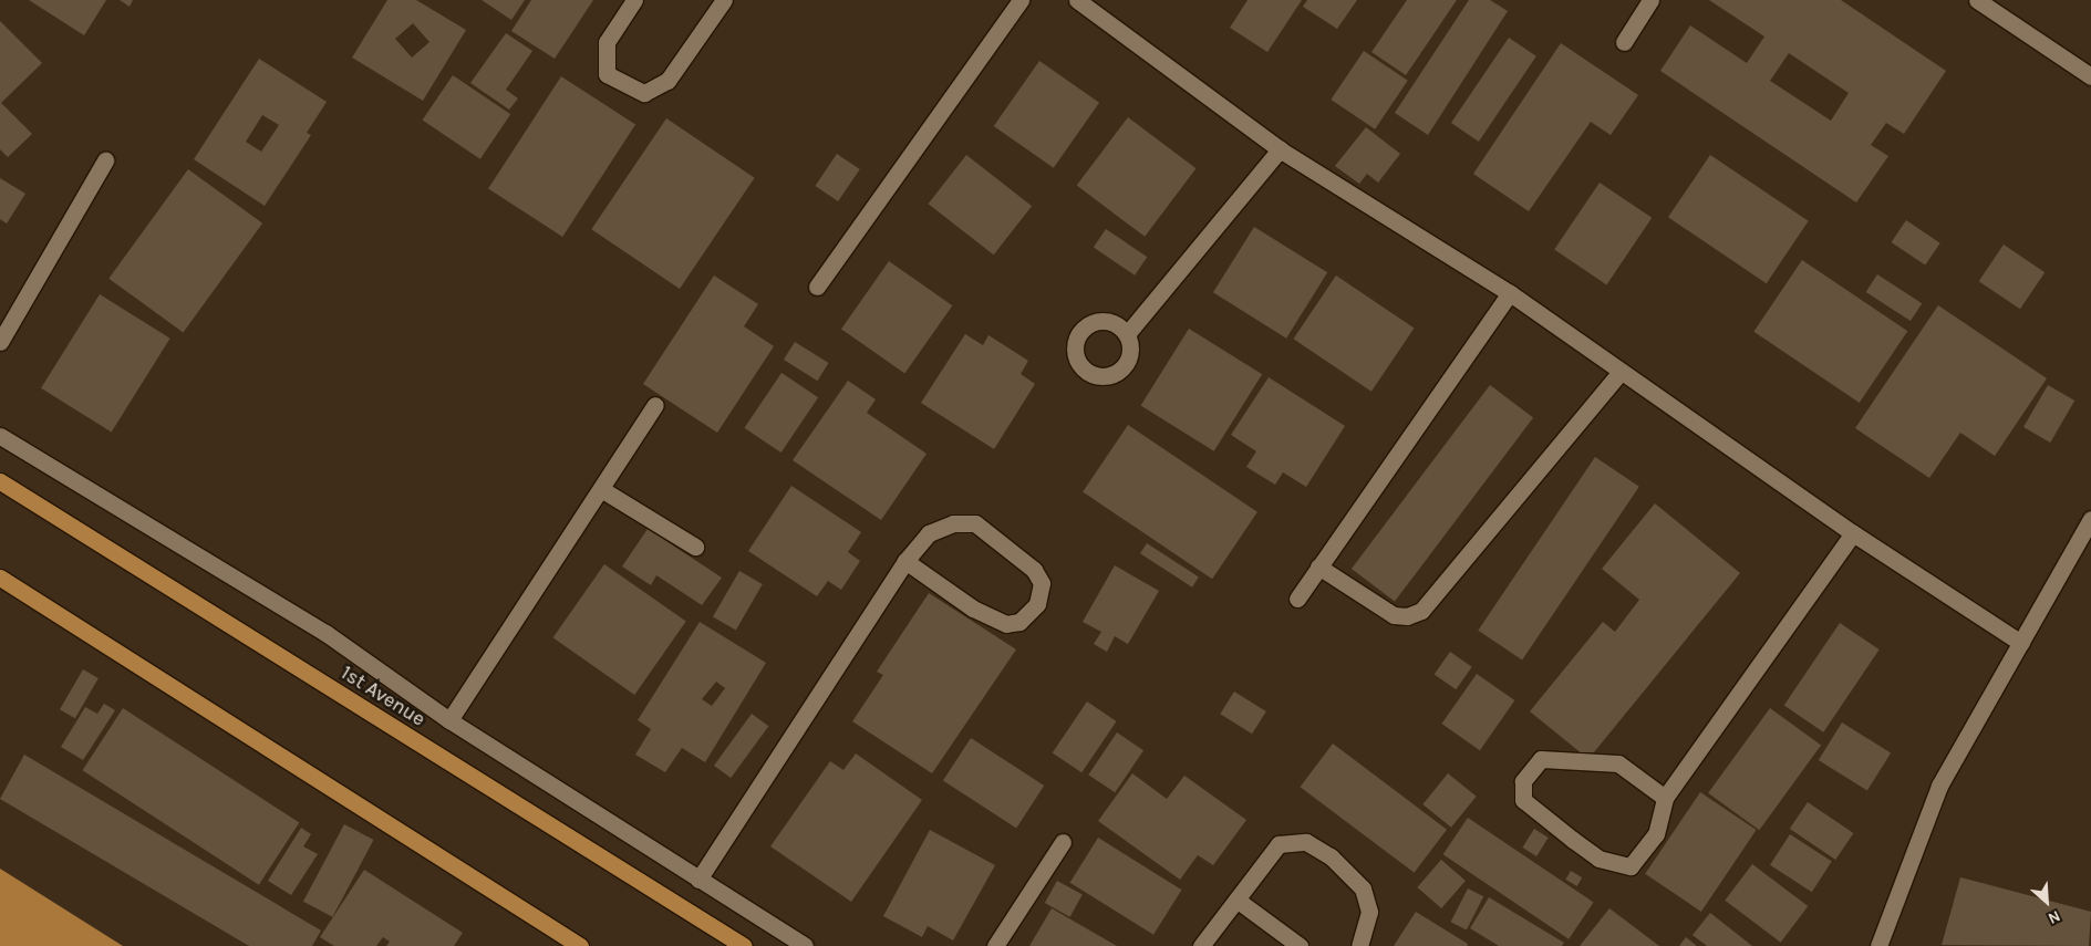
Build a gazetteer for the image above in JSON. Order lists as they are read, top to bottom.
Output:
{
  "streets": {
    "main road": ["1st Avenue"]
  },
  "north": "bottom right"
}
